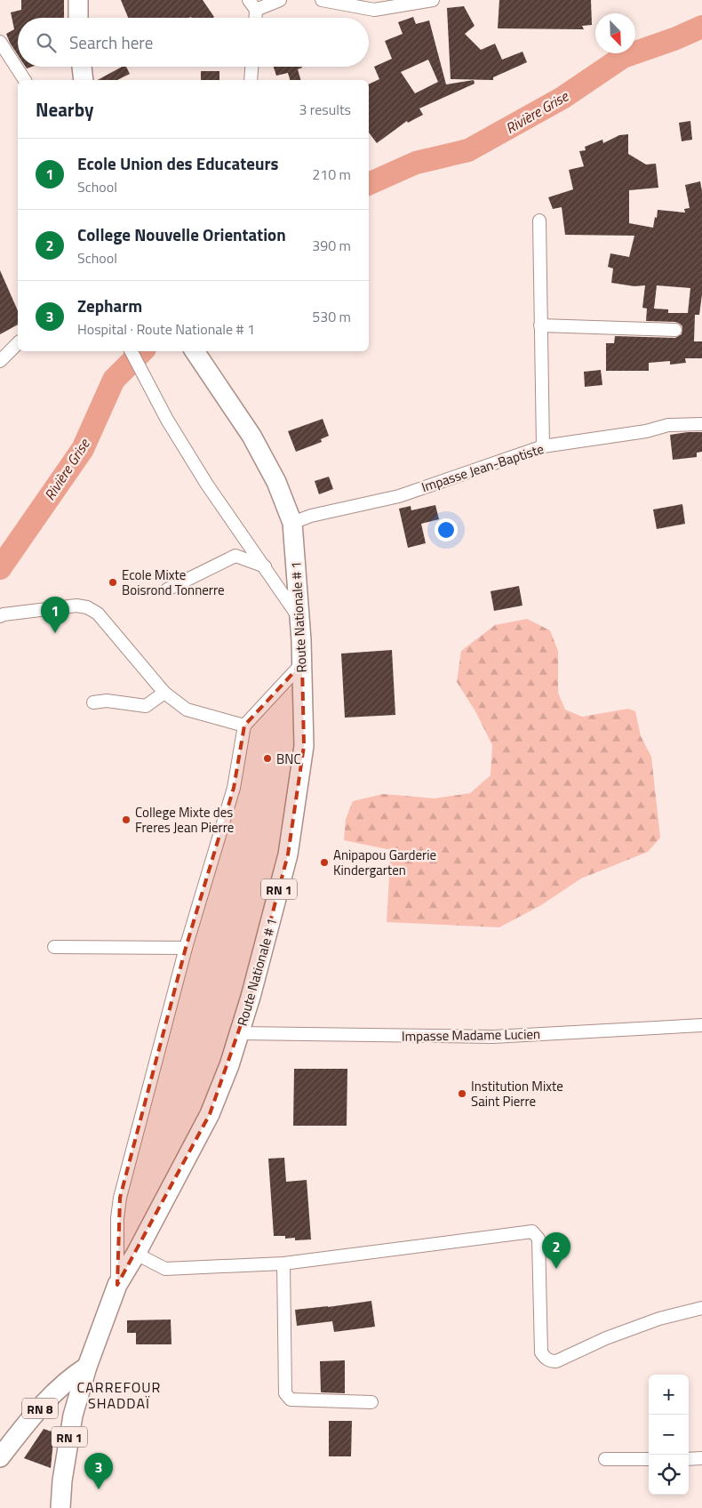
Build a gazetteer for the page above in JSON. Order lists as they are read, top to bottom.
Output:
{
  "streets": {
    "main road": ["Route Nationale # 1", "RN 1", "RN 8"],
    "street": ["Impasse Jean-Baptiste", "Impasse Madame Lucien"]
  },
  "crossings": [
    ["Impasse Jean-Baptiste", "Route Nationale # 1"],
    ["Route Nationale # 1", "Impasse Madame Lucien"],
    ["Route Nationale # 1", "RN 8"]
  ],
  "districts": ["CARREFOUR SHADDAÏ"],
  "water": ["Rivière Grise"],
  "places": [
    "Ecole Mixte Boisrond Tonnerre",
    "BNC",
    "College Mixte des Freres Jean Pierre",
    "Anipapou Garderie Kindergarten",
    "Institution Mixte Saint Pierre"
  ],
  "north": "bottom right",
  "page": {
    "search": "Search here",
    "heading": ["Nearby", "3 results"],
    "list": [
      {
        "mark": "1",
        "name": "Ecole Union des Educateurs",
        "note": "School",
        "value": "210 m"
      },
      {
        "mark": "2",
        "name": "College Nouvelle Orientation",
        "note": "School",
        "value": "390 m"
      },
      {
        "mark": "3",
        "name": "Zepharm",
        "note": "Hospital · Route Nationale # 1",
        "value": "530 m"
      }
    ],
    "pins": ["1", "2", "3"],
    "map_buttons": ["+", "−"]
  }
}
